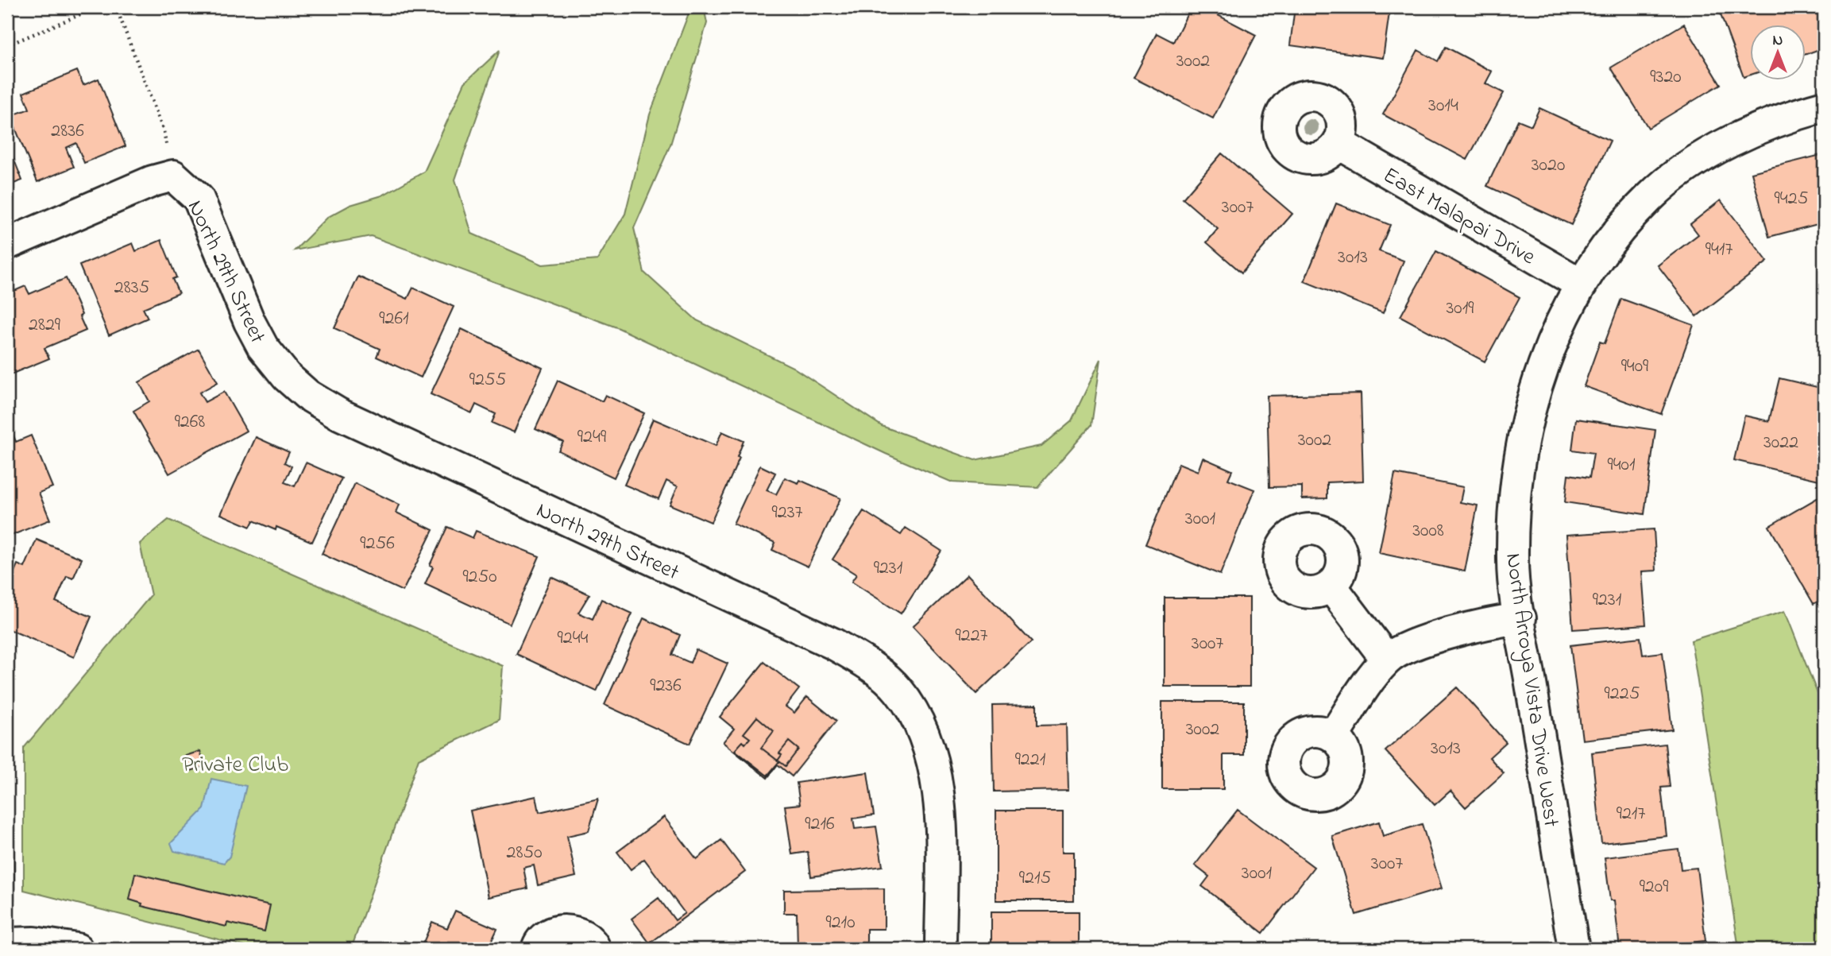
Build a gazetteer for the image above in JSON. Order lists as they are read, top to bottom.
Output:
{
  "streets": {
    "street": ["East Malapai Drive", "North 29th Street", "North Arroya Vista Drive West"]
  },
  "crossings": [
    ["East Malapai Drive", "North Arroya Vista Drive West"]
  ],
  "parks": ["Private Club"],
  "house_numbers": [
    "3002",
    "9320",
    "3014",
    "2836",
    "3020",
    "9425",
    "3007",
    "9417",
    "3013",
    "2835",
    "3019",
    "9261",
    "2829",
    "9409",
    "9255",
    "9268",
    "9249",
    "3002",
    "3022",
    "9401",
    "9237",
    "3001",
    "3008",
    "9256",
    "9231",
    "9250",
    "9231",
    "9227",
    "9244",
    "3007",
    "9236",
    "9225",
    "3002",
    "3013",
    "9221",
    "9217",
    "9216",
    "2850",
    "3007",
    "3001",
    "9215",
    "9209",
    "9210"
  ],
  "north": "top"
}
